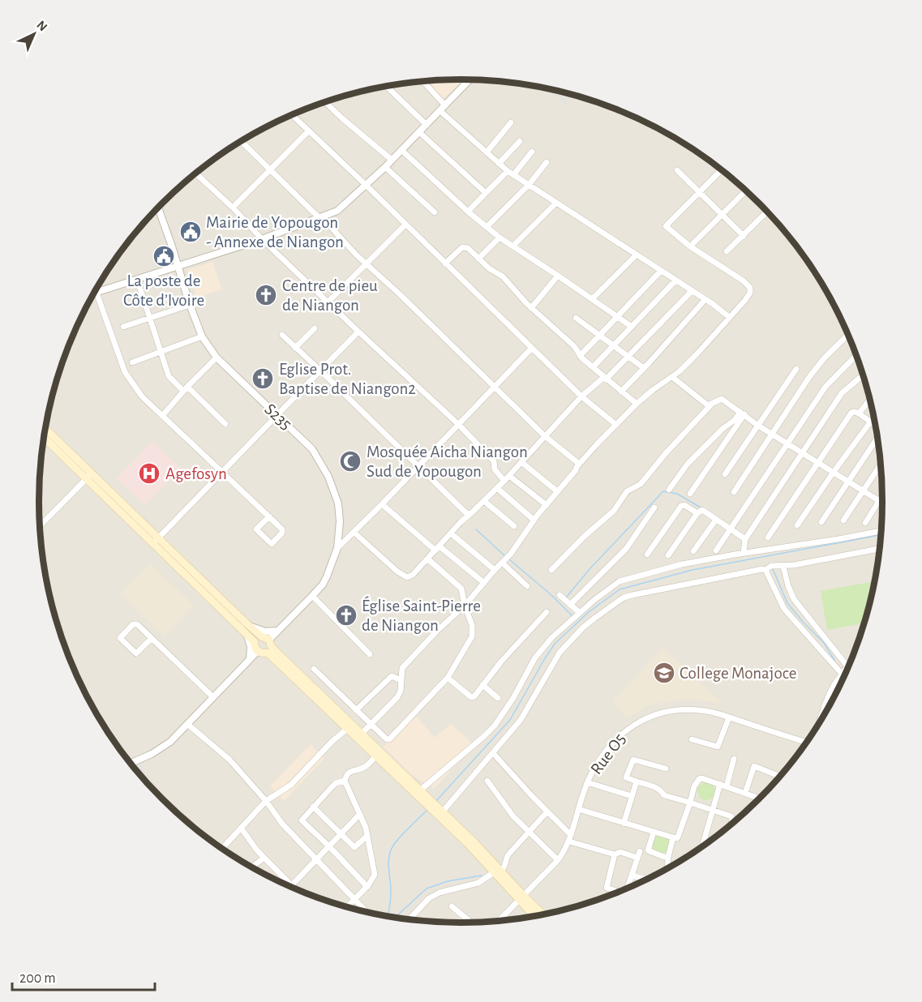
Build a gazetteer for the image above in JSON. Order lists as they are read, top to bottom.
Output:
{
  "streets": {
    "street": ["S235", "Rue O5"]
  },
  "places": {
    "public building": ["Mairie de Yopougon - Annexe de Niangon", "La poste de Côte d’Ivoire"],
    "church": ["Centre de pieu de Niangon", "Eglise Prot. Baptise de Niangon2", "Église Saint-Pierre de Niangon"],
    "mosque": ["Mosquée Aicha Niangon Sud de Yopougon"],
    "hospital": ["Agefosyn"],
    "school or university": ["College Monajoce"]
  },
  "scale_bar": "200 m",
  "north": "top right"
}
